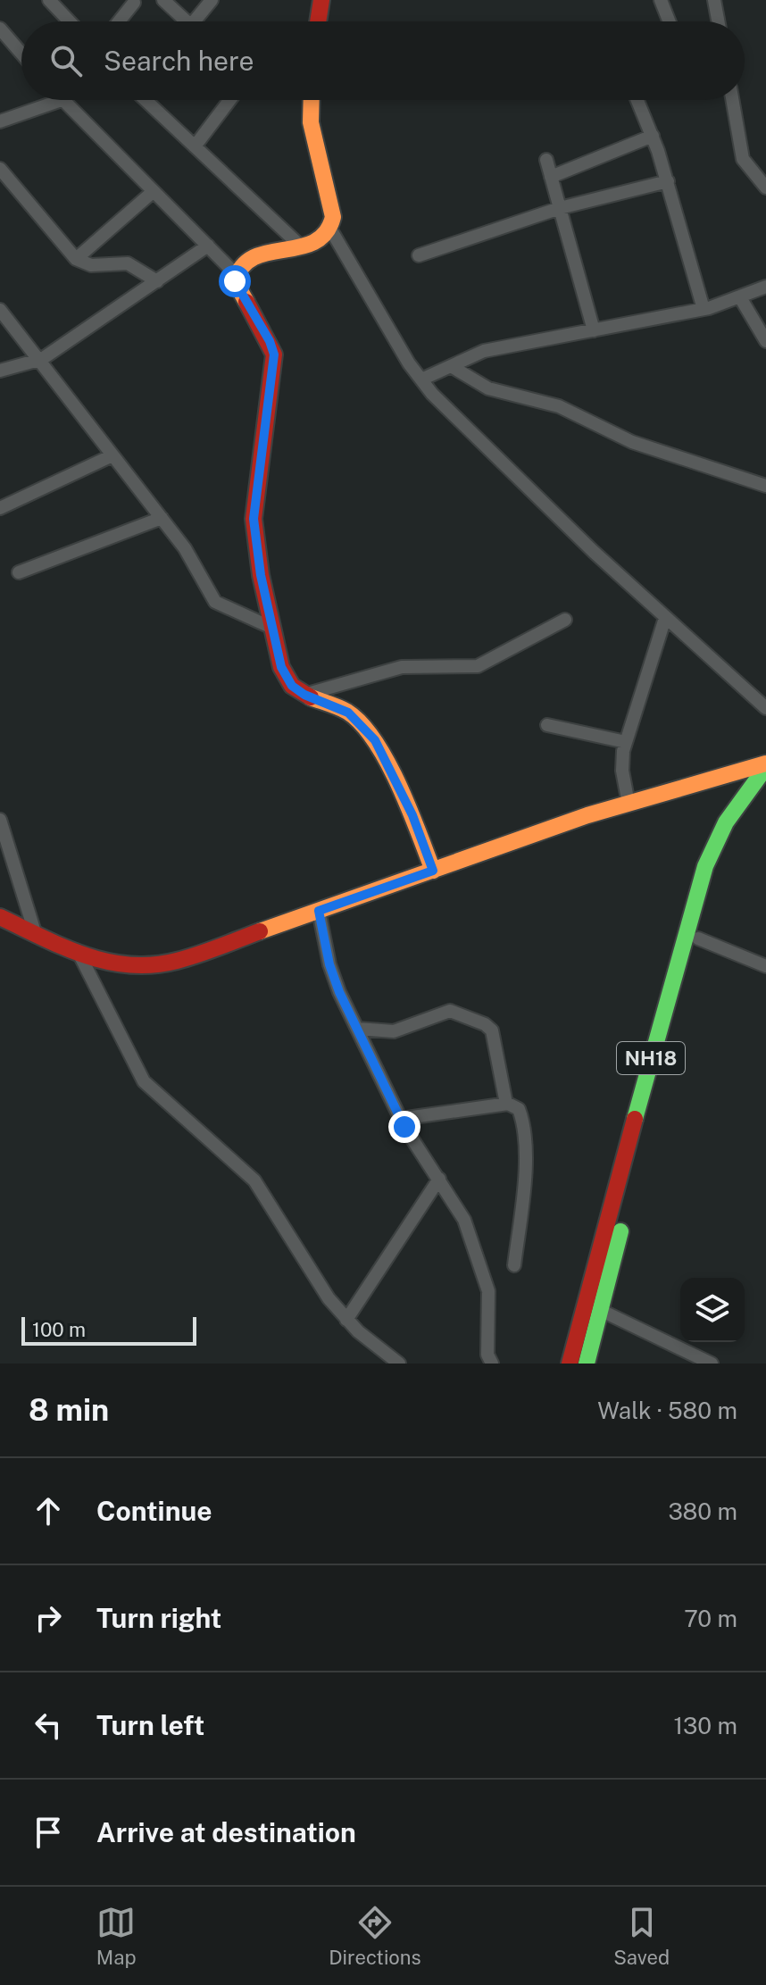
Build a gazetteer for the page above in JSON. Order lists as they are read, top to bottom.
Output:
{
  "streets": {
    "main road": ["NH18"]
  },
  "scale_bar": "100 m",
  "page": {
    "search": "Search here",
    "scale": "100 m",
    "heading": ["8 min", "Walk · 580 m"],
    "list": [
      ["Continue", "380 m"],
      ["Turn right", "70 m"],
      ["Turn left", "130 m"],
      "Arrive at destination"
    ],
    "nav": ["Map", "Directions", "Saved"]
  }
}
